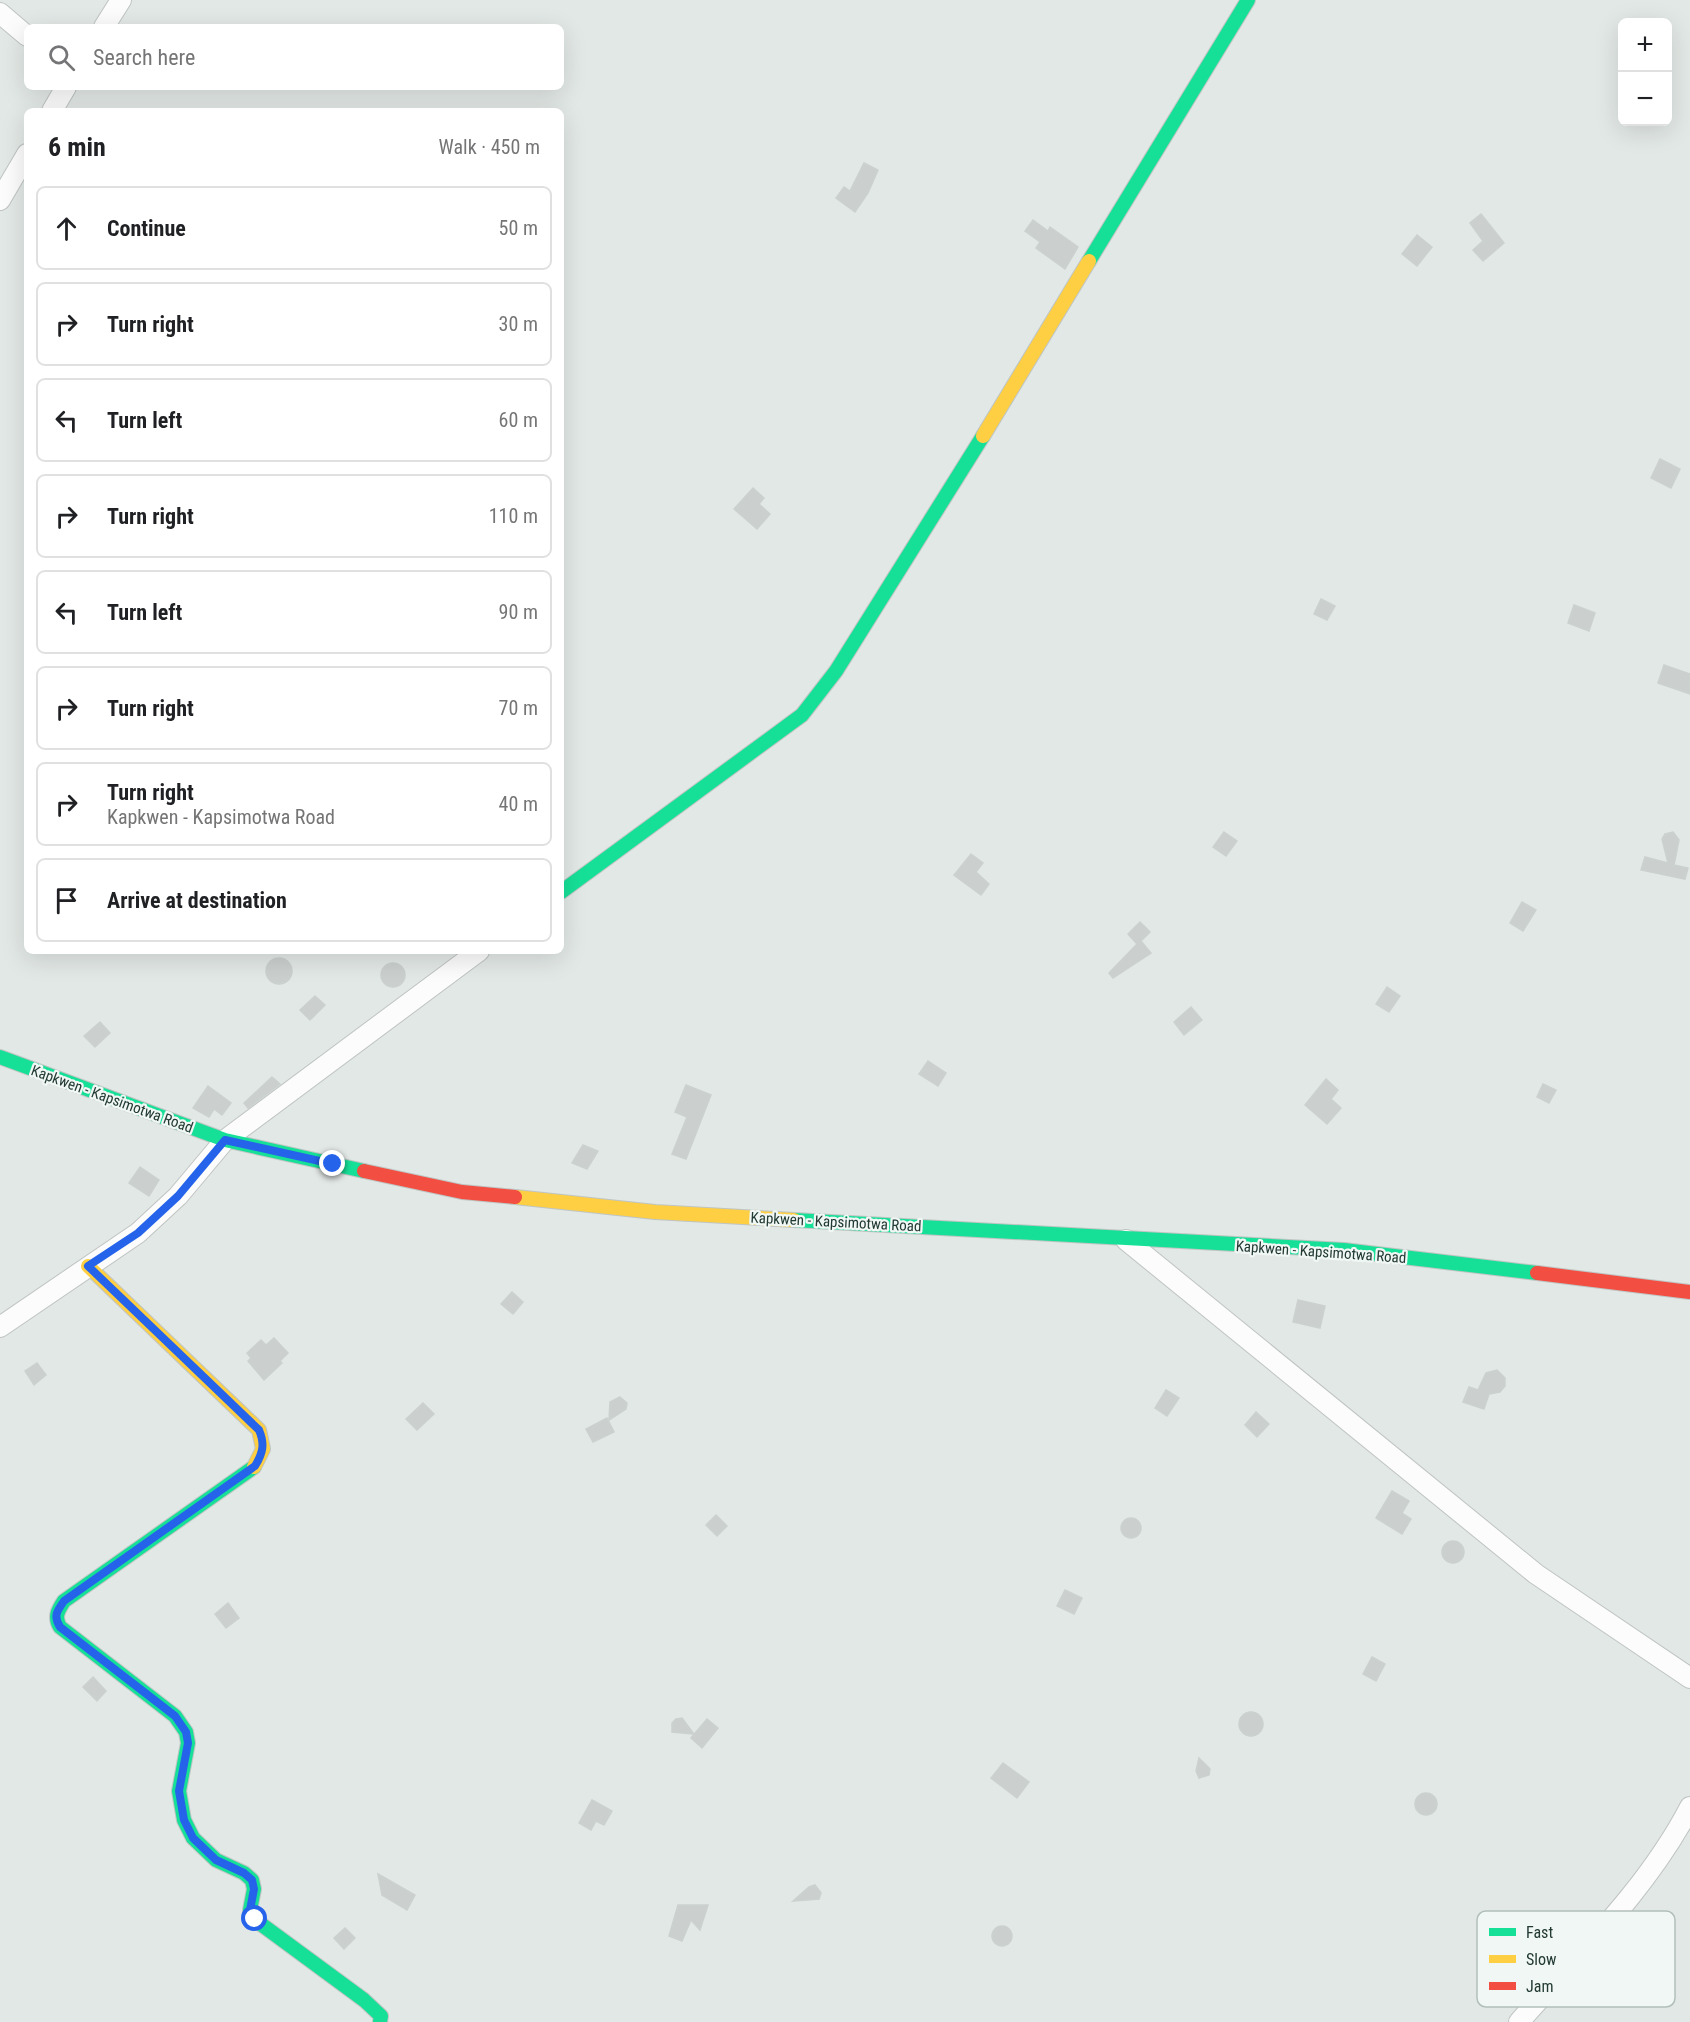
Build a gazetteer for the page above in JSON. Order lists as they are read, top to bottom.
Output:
{
  "streets": {
    "street": ["Kapkwen - Kapsimotwa Road"]
  },
  "legend": ["Fast", "Slow", "Jam"],
  "page": {
    "map_buttons": ["+", "−"],
    "search": "Search here",
    "heading": ["6 min", "Walk · 450 m"],
    "list": [
      ["Continue", "50 m"],
      ["Turn right", "30 m"],
      ["Turn left", "60 m"],
      ["Turn right", "110 m"],
      ["Turn left", "90 m"],
      ["Turn right", "70 m"],
      ["Turn right", "Kapkwen - Kapsimotwa Road", "40 m"],
      "Arrive at destination"
    ]
  }
}
